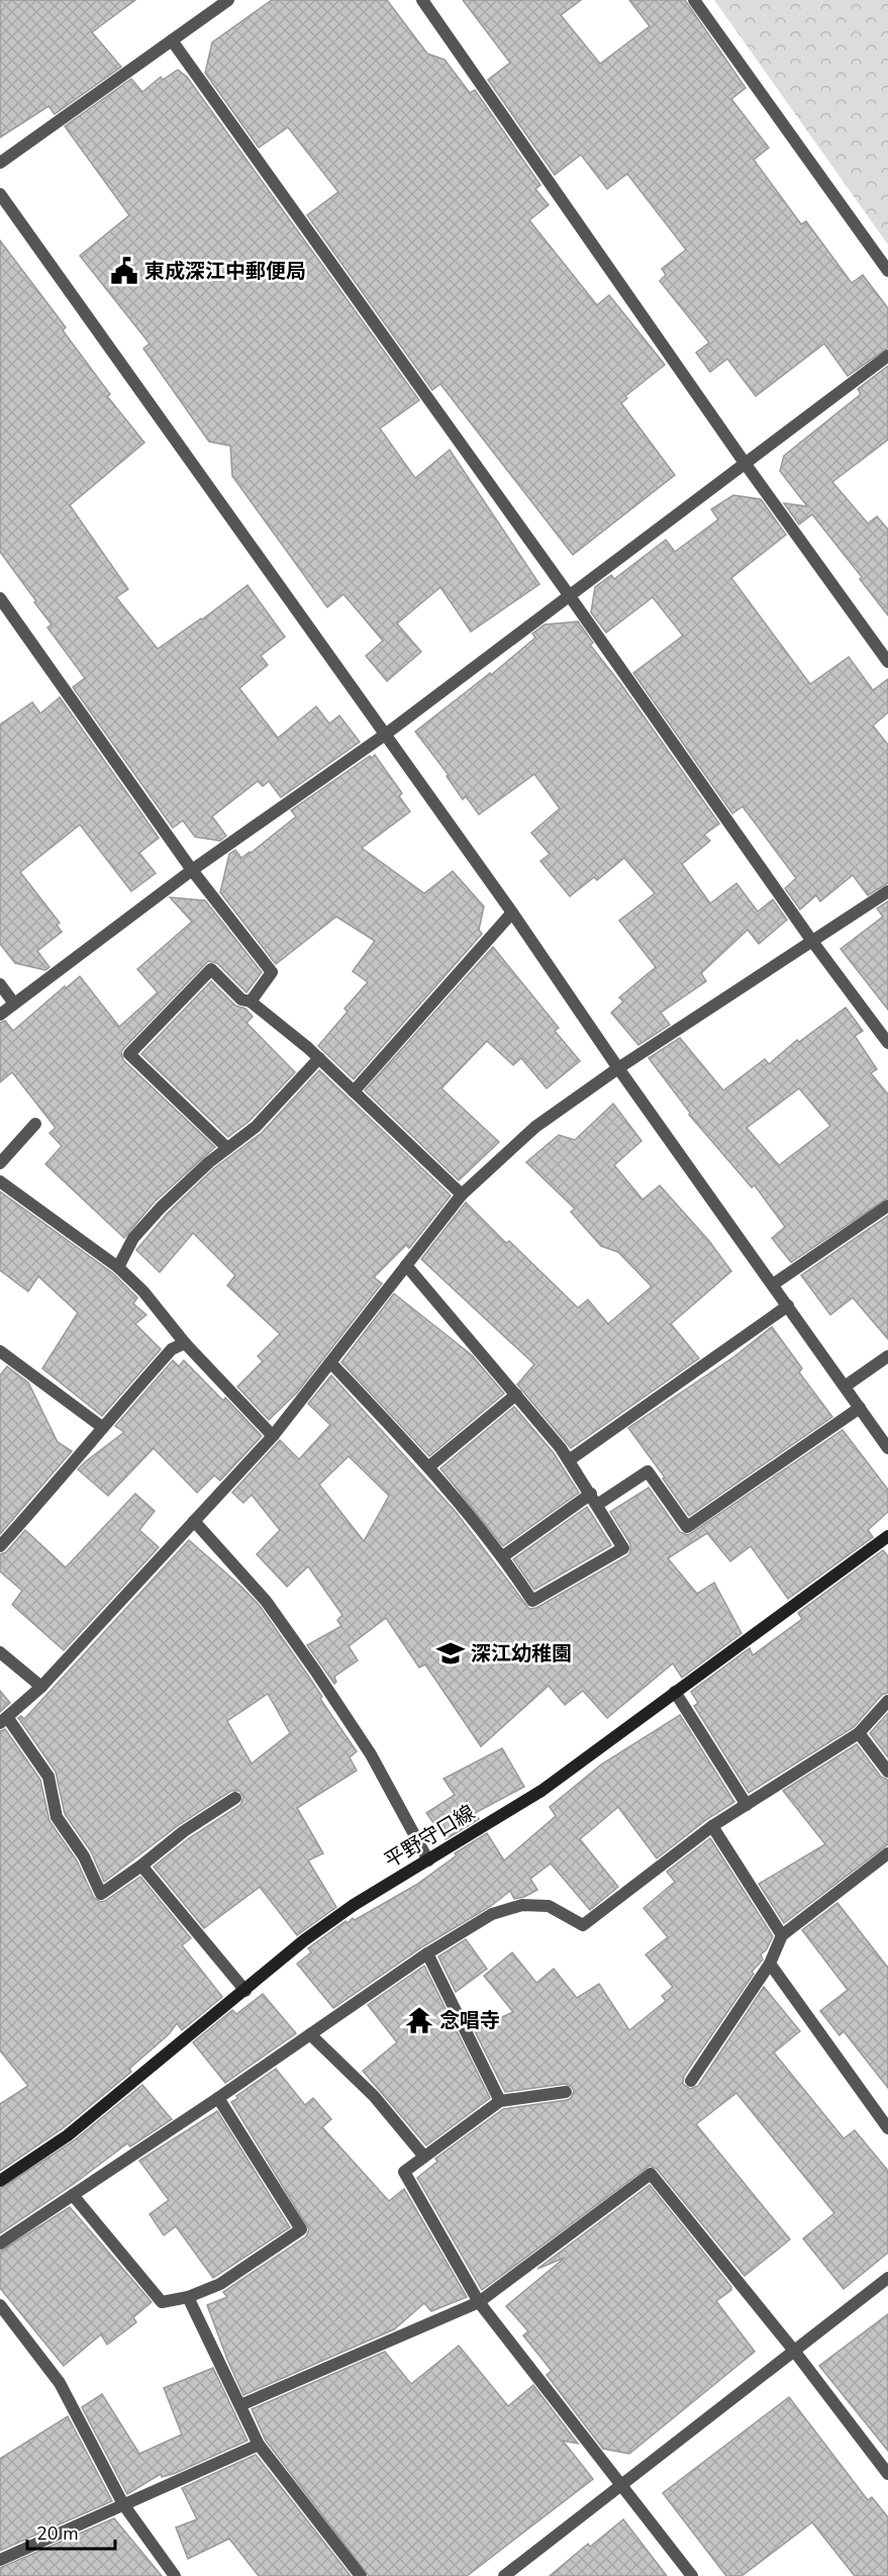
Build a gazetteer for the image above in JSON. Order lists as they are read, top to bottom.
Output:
{
  "streets": {
    "main road": ["平野守口線"]
  },
  "places": {
    "public building": ["東成深江中郵便局"],
    "school or university": ["深江幼稚園"],
    "temple": ["念唱寺"]
  },
  "scale_bar": "20 m"
}
